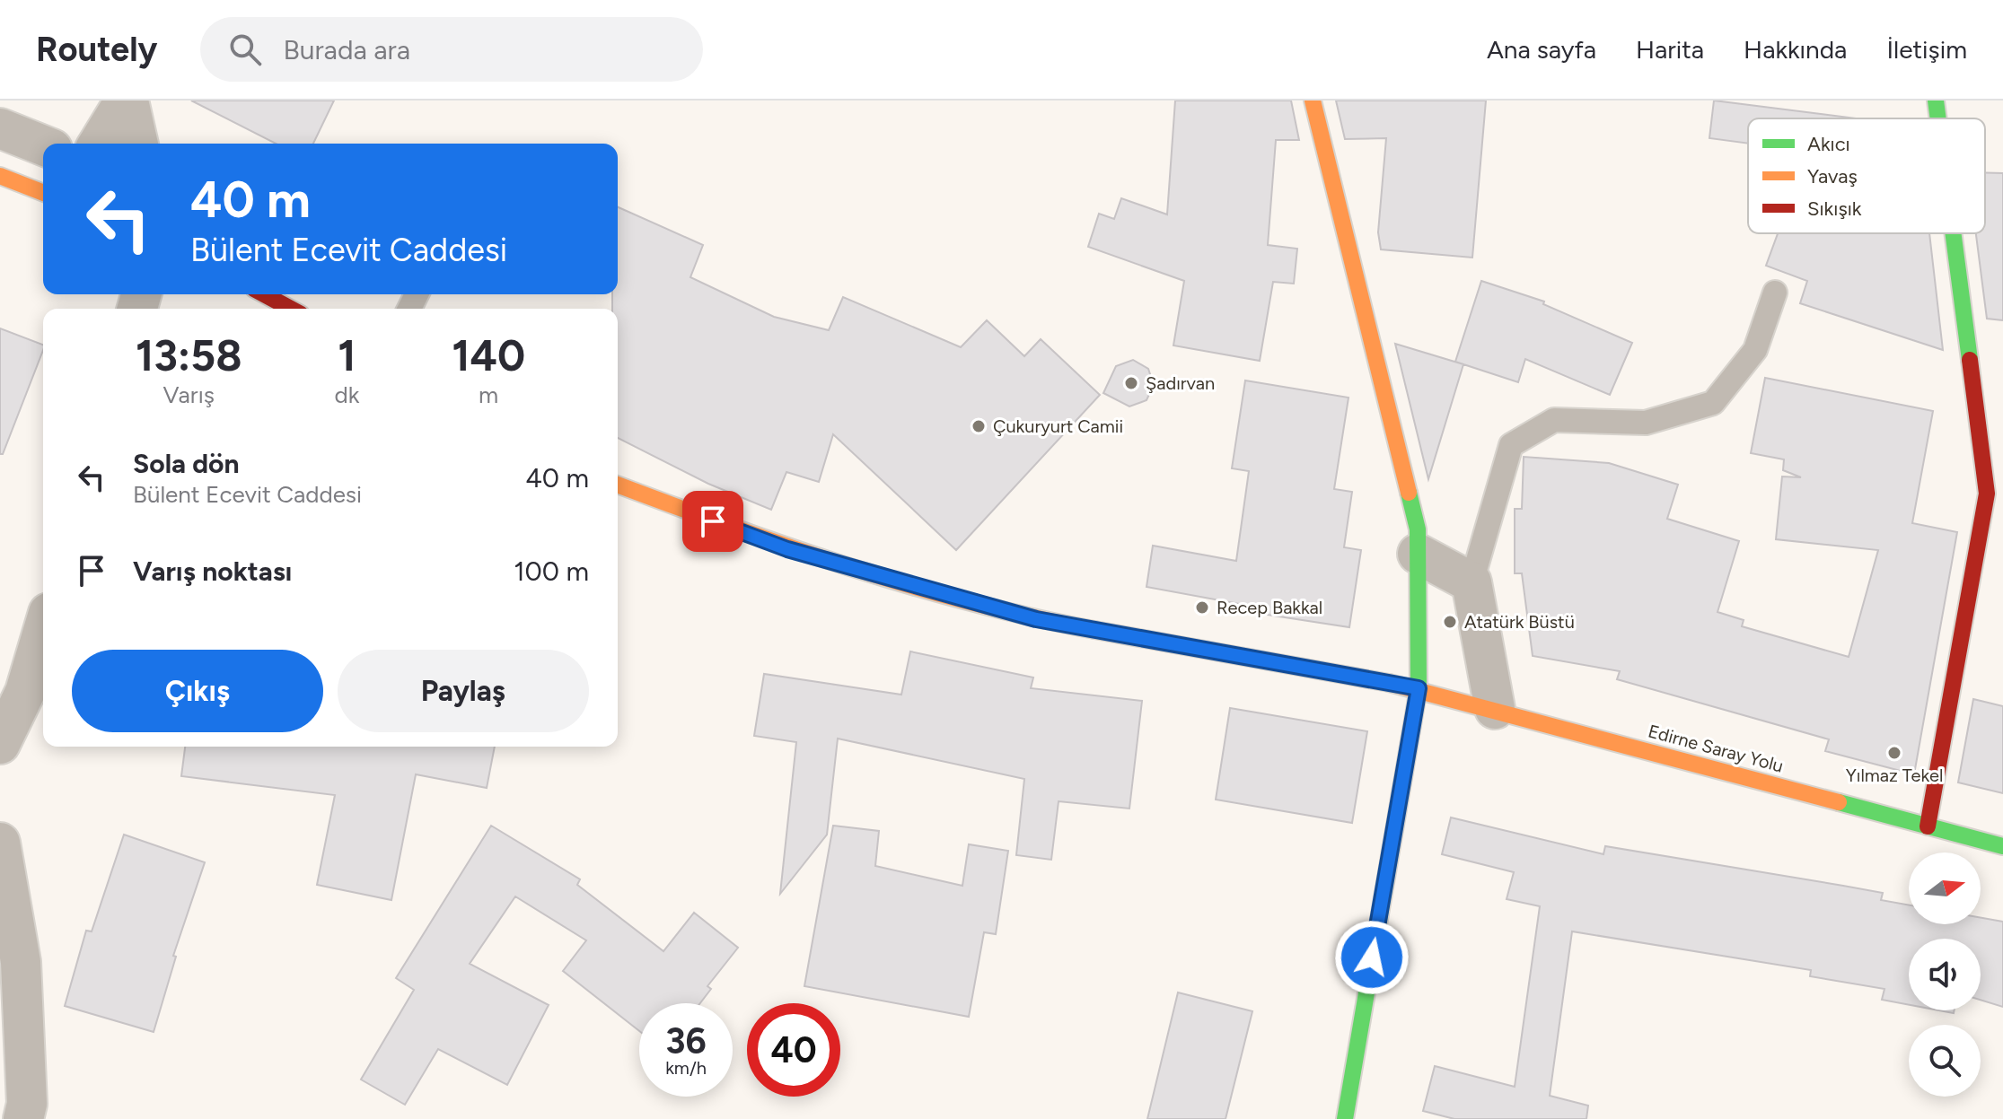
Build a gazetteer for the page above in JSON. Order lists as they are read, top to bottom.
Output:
{
  "streets": {
    "street": ["Edirne Saray Yolu"]
  },
  "places": [
    "Şadırvan",
    "Çukuryurt Camii",
    "Recep Bakkal",
    "Atatürk Büstü",
    "Yılmaz Tekel"
  ],
  "legend": ["Akıcı", "Yavaş", "Sıkışık"],
  "north": "right",
  "page": {
    "header": "Routely",
    "search": "Burada ara",
    "nav": [
      "Ana sayfa",
      "Harita",
      "Hakkında",
      "İletişim"
    ],
    "turn": ["40 m", "Bülent Ecevit Caddesi"],
    "eta": [
      "13:58",
      "Varış",
      "1",
      "dk",
      "140",
      "m"
    ],
    "list": [
      {
        "name": "Sola dön",
        "note": "Bülent Ecevit Caddesi",
        "value": "40 m"
      },
      {
        "name": "Varış noktası",
        "value": "100 m"
      }
    ],
    "buttons": ["Çıkış", "Paylaş"],
    "speed": "36 km/h",
    "limit": "40"
  }
}
